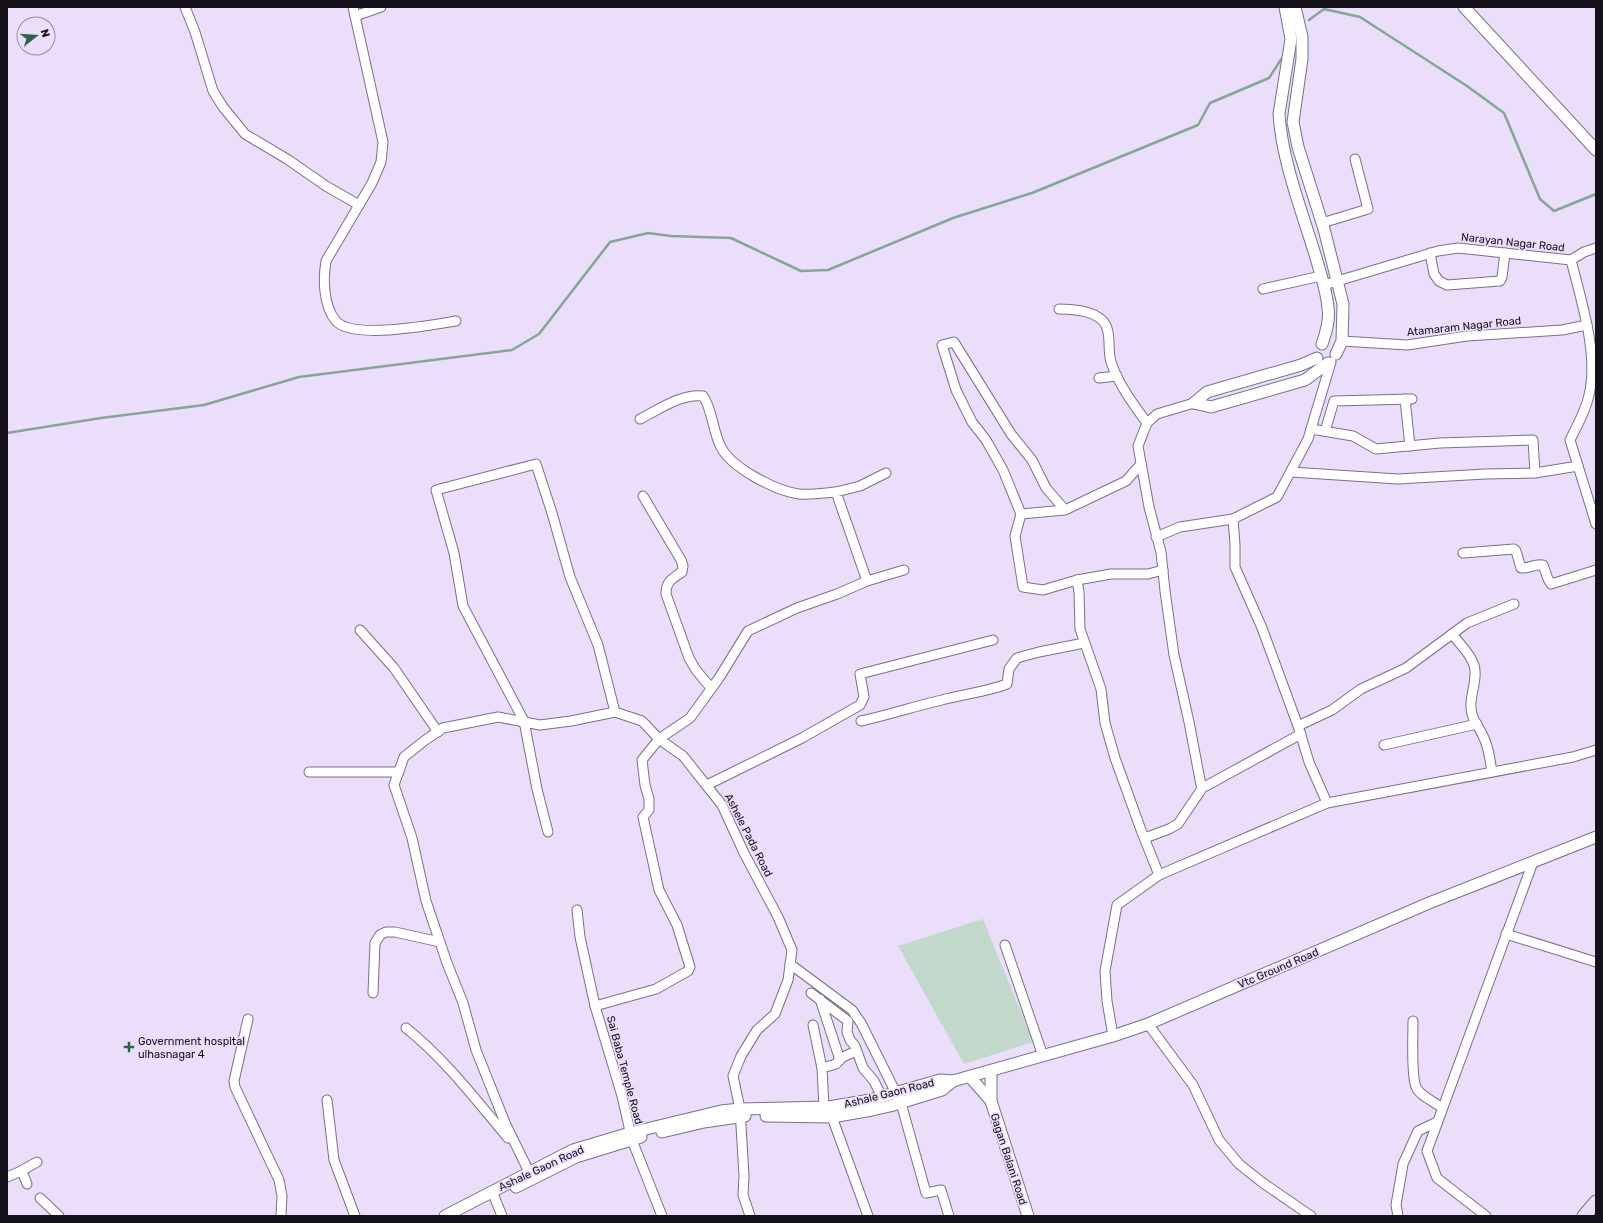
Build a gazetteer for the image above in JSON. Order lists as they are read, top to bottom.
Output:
{
  "streets": {
    "street": [
      "Narayan Nagar Road",
      "Atamaram Nagar Road",
      "Ashele Pada Road",
      "Vtc Ground Road",
      "Sai Baba Temple Road",
      "Ashale Gaon Road",
      "Gagan Balani Road"
    ]
  },
  "crossings": [
    ["Ashele Pada Road", "Sai Baba Temple Road"],
    ["Ashele Pada Road", "Ashale Gaon Road"],
    ["Vtc Ground Road", "Ashale Gaon Road"],
    ["Vtc Ground Road", "Gagan Balani Road"],
    ["Sai Baba Temple Road", "Ashale Gaon Road"]
  ],
  "places": {
    "health": ["Government hospital ulhasnagar 4"]
  },
  "north": "right"
}
